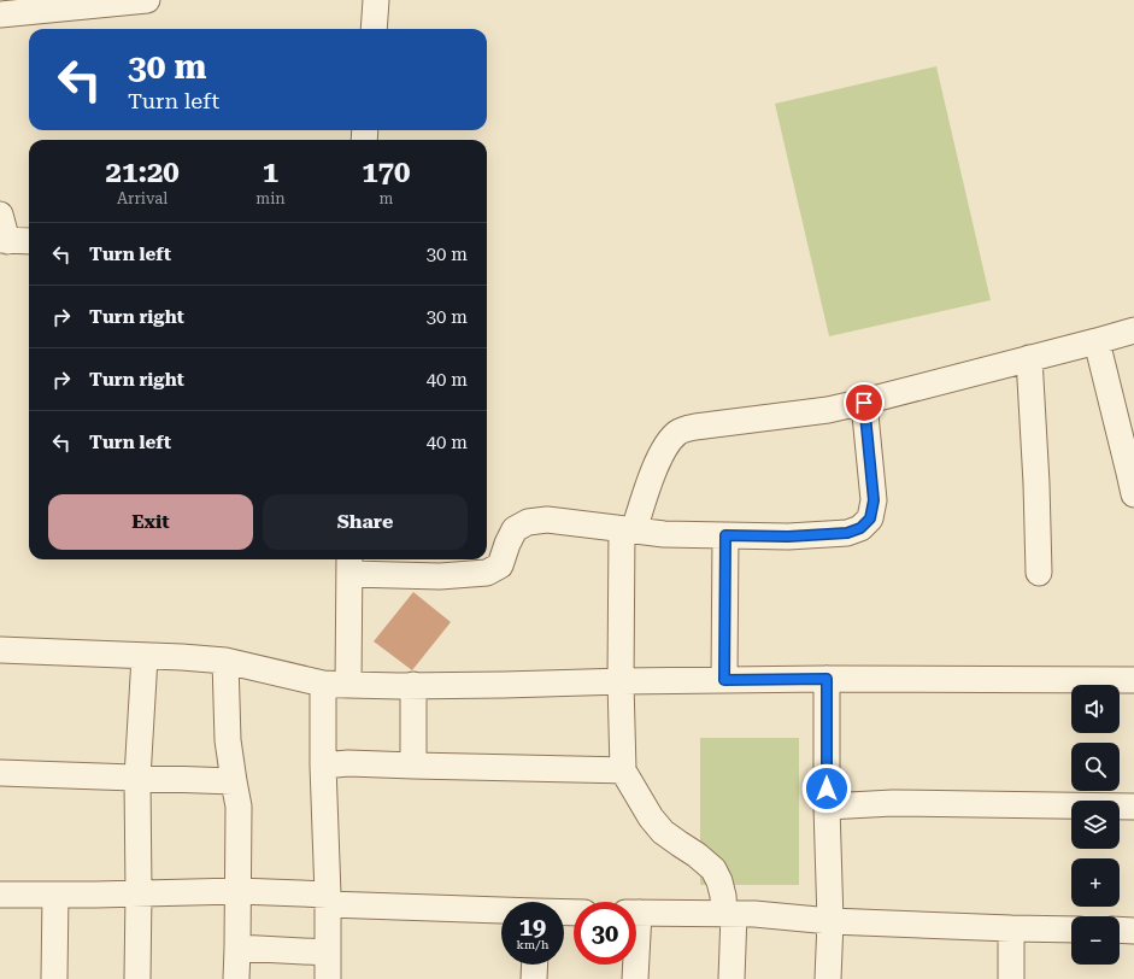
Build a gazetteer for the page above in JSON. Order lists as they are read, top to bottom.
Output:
{
  "page": {
    "turn": ["30 m", "Turn left"],
    "eta": [
      "21:20",
      "Arrival",
      "1",
      "min",
      "170",
      "m"
    ],
    "list": [
      {
        "name": "Turn left",
        "value": "30 m"
      },
      {
        "name": "Turn right",
        "value": "30 m"
      },
      {
        "name": "Turn right",
        "value": "40 m"
      },
      {
        "name": "Turn left",
        "value": "40 m"
      }
    ],
    "buttons": ["Exit", "Share"],
    "map_buttons": ["+", "−"],
    "speed": "19 km/h",
    "limit": "30"
  }
}
